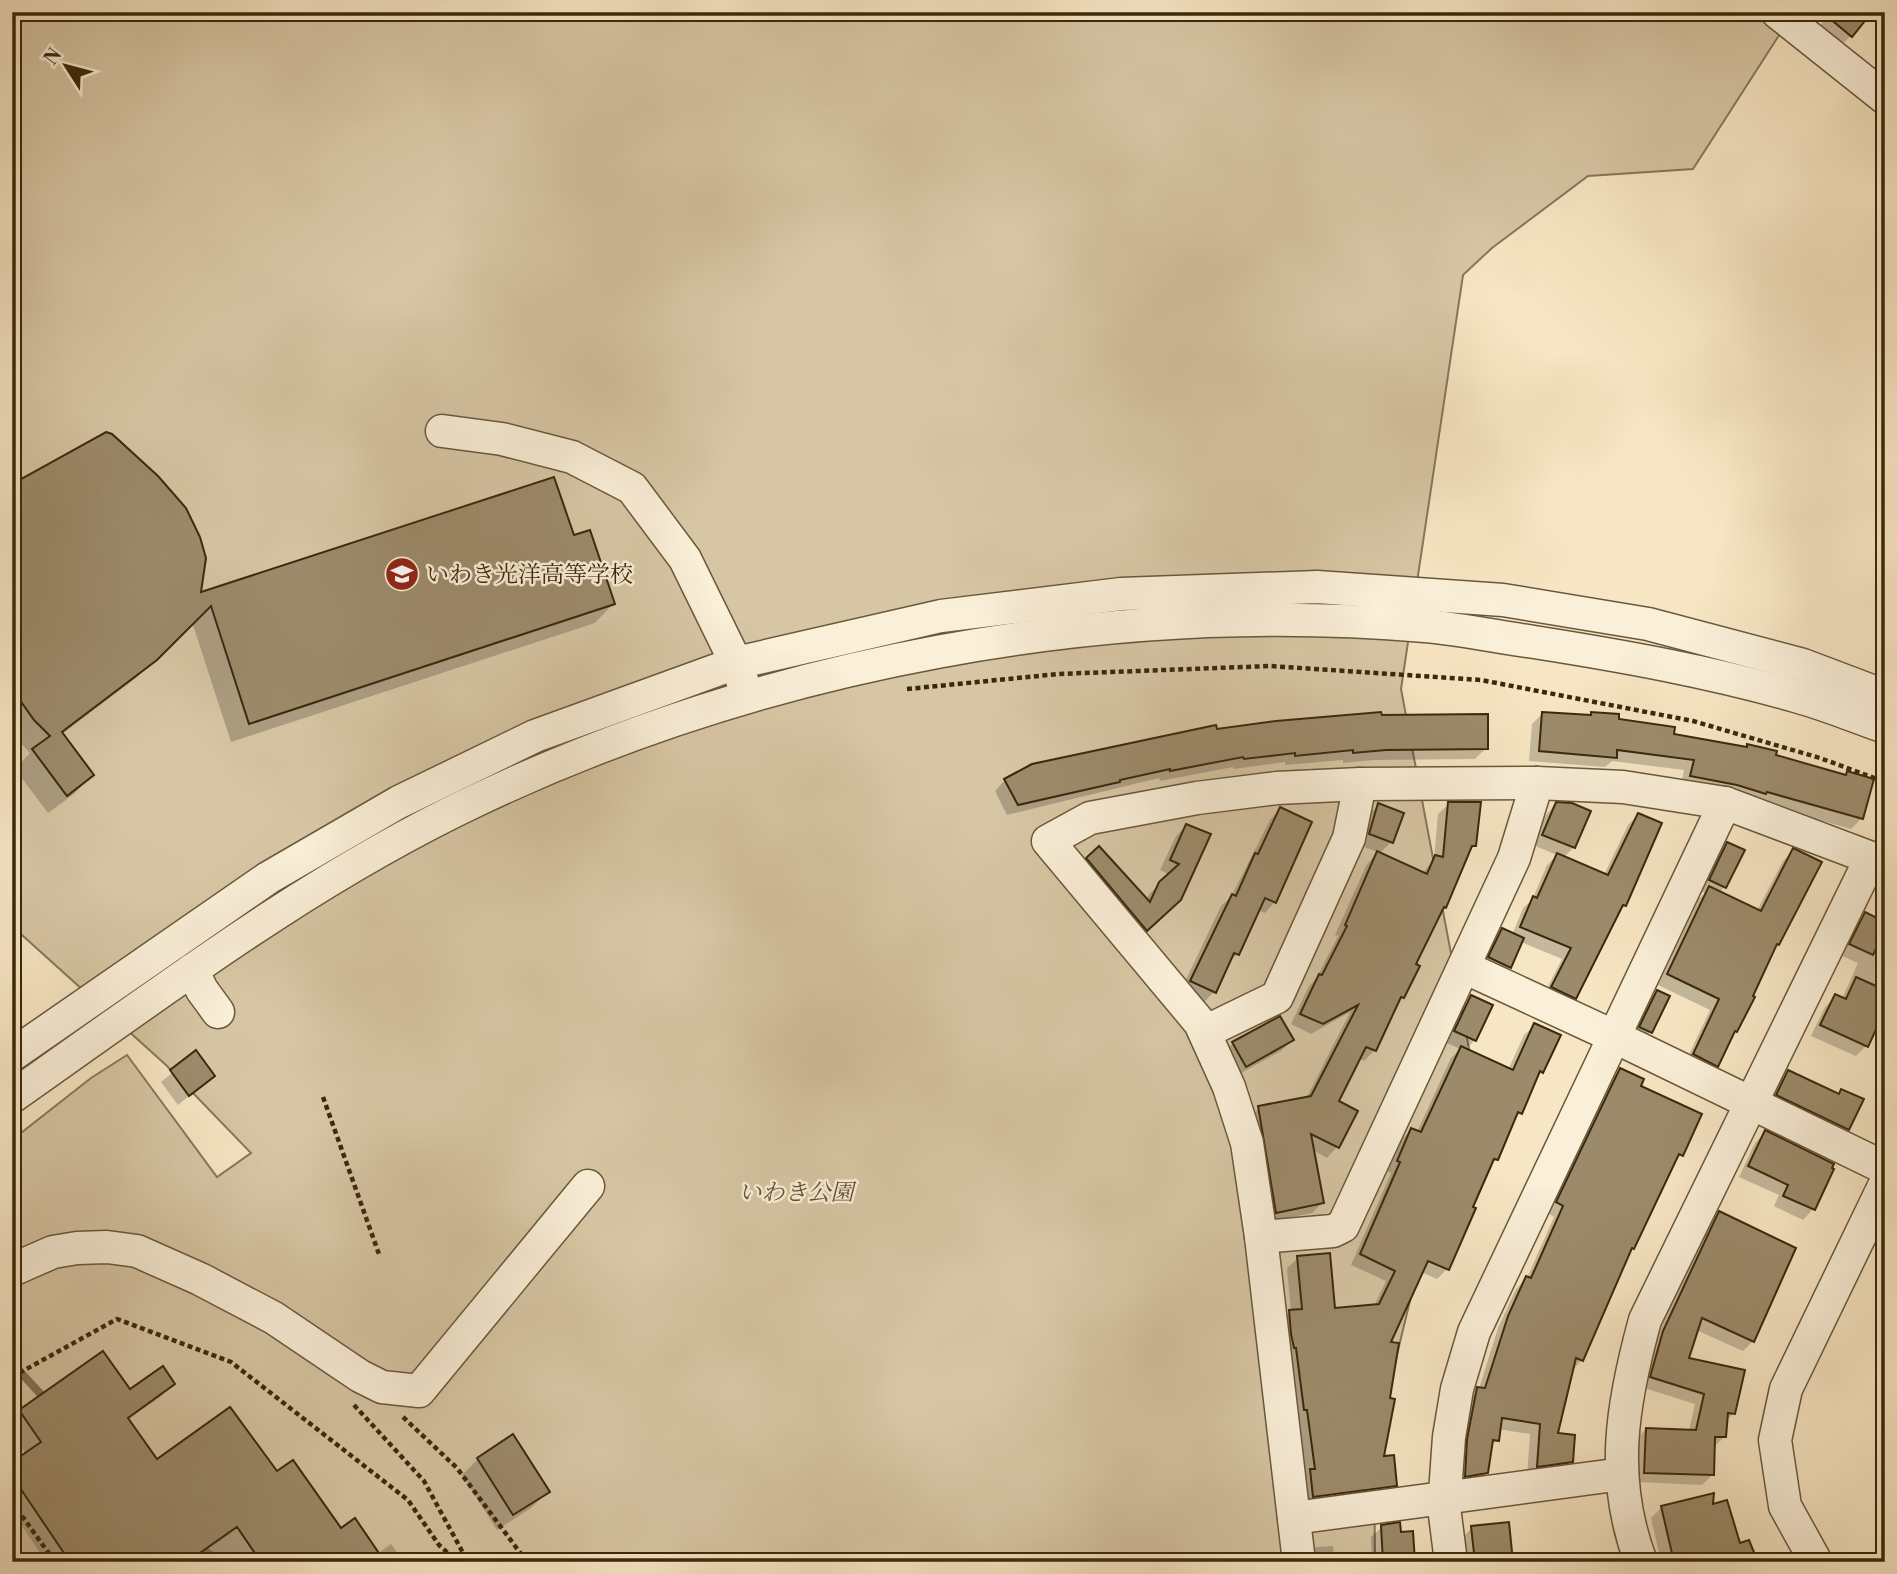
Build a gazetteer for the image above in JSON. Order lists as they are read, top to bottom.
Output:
{
  "parks": ["いわき公園"],
  "places": {
    "school or university": ["いわき光洋高等学校"]
  },
  "north": "top left"
}
